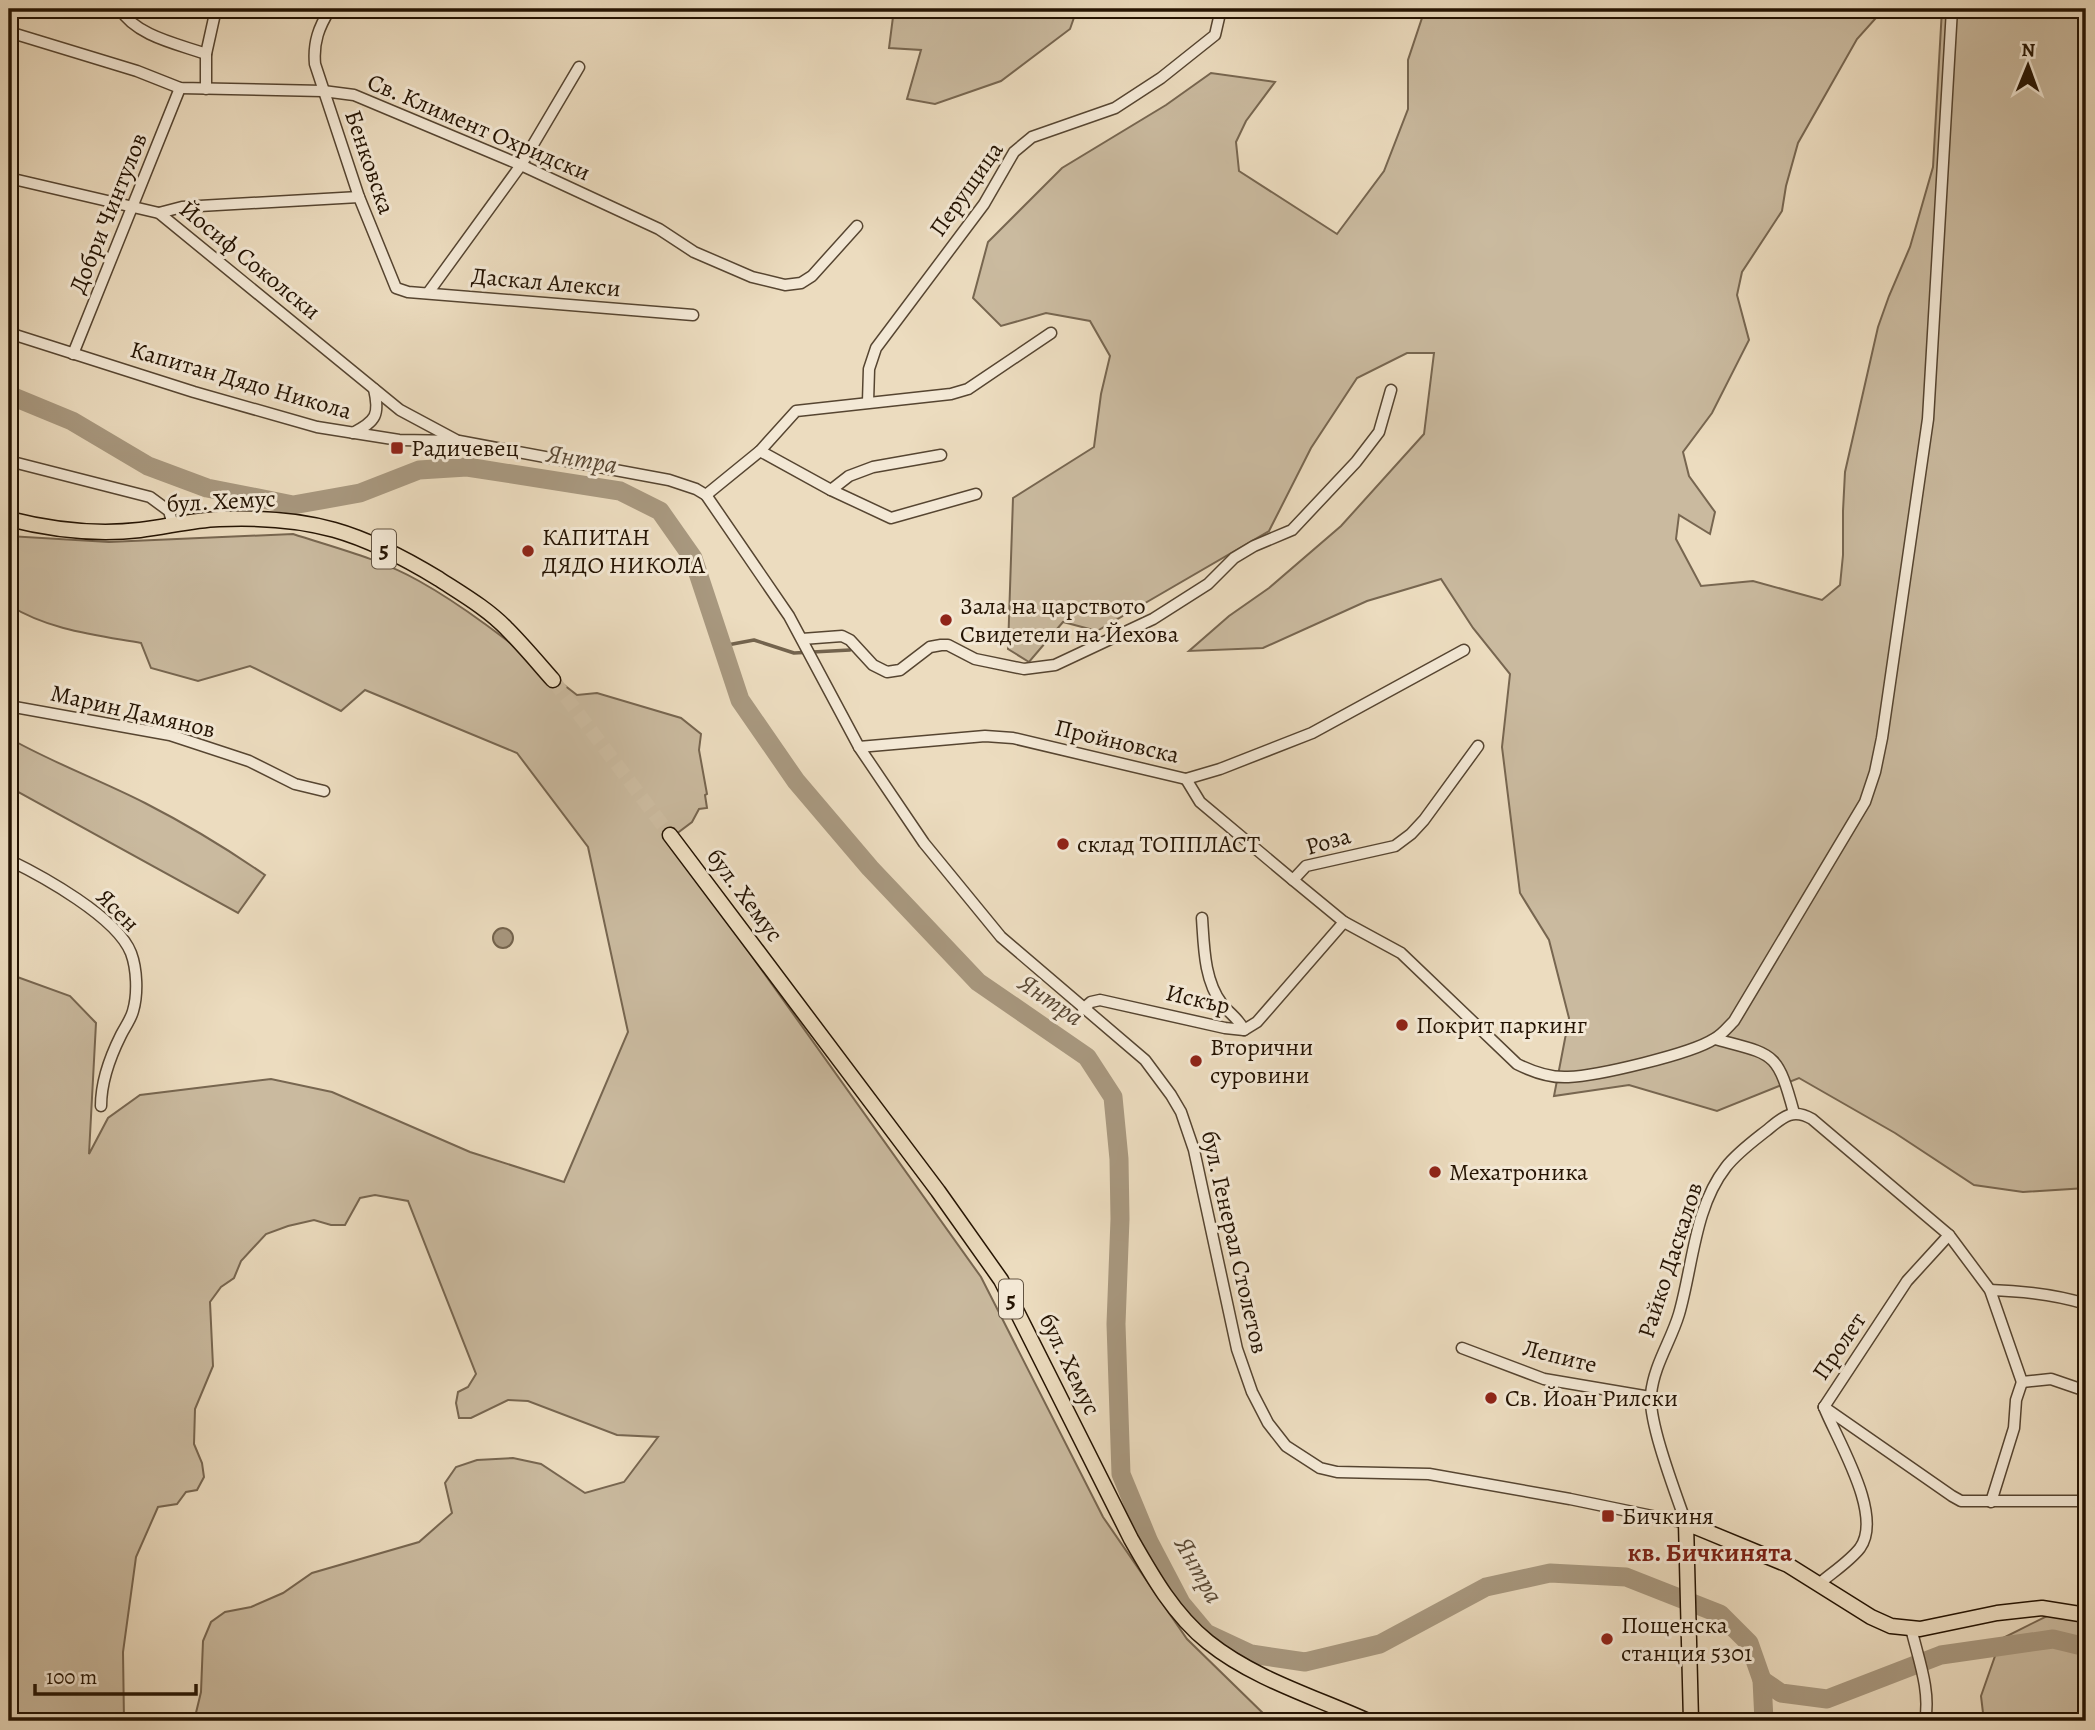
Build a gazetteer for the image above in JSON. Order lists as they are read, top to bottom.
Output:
{
  "streets": {
    "main road": ["бул. Хемус", "5"],
    "street": [
      "Св. Климент Охридски",
      "Бенковска",
      "Перущица",
      "Добри Чинтулов",
      "Йосиф Соколски",
      "Даскал Алекси",
      "Капитан Дядо Никола",
      "Марин Дамянов",
      "Пройновска",
      "Роза",
      "Ясен",
      "Искър",
      "бул. Генерал Столетов",
      "Райко Даскалов",
      "Пролет",
      "Лепите"
    ]
  },
  "crossings": [
    ["Св. Климент Охридски", "Бенковска"],
    ["Св. Климент Охридски", "Добри Чинтулов"],
    ["Бенковска", "Даскал Алекси"],
    ["Добри Чинтулов", "Йосиф Соколски"],
    ["Добри Чинтулов", "Капитан Дядо Никола"],
    ["Йосиф Соколски", "Капитан Дядо Никола"],
    ["Пройновска", "Роза"],
    ["Пройновска", "бул. Генерал Столетов"],
    ["Искър", "бул. Генерал Столетов"],
    ["бул. Генерал Столетов", "Райко Даскалов"],
    ["Райко Даскалов", "Лепите"]
  ],
  "districts": ["кв. Бичкинята"],
  "water": ["Янтра"],
  "places": {
    "transit": ["Радичевец", "Бичкиня"],
    "other": [
      "КАПИТАН ДЯДО НИКОЛА",
      "Зала на царството Свидетели на Йехова",
      "склад ТОППЛАСТ",
      "Покрит паркинг",
      "Вторични суровини",
      "Мехатроника",
      "Св. Йоан Рилски",
      "Пощенска станция 5301"
    ]
  },
  "scale_bar": "100 m",
  "north": "top"
}
